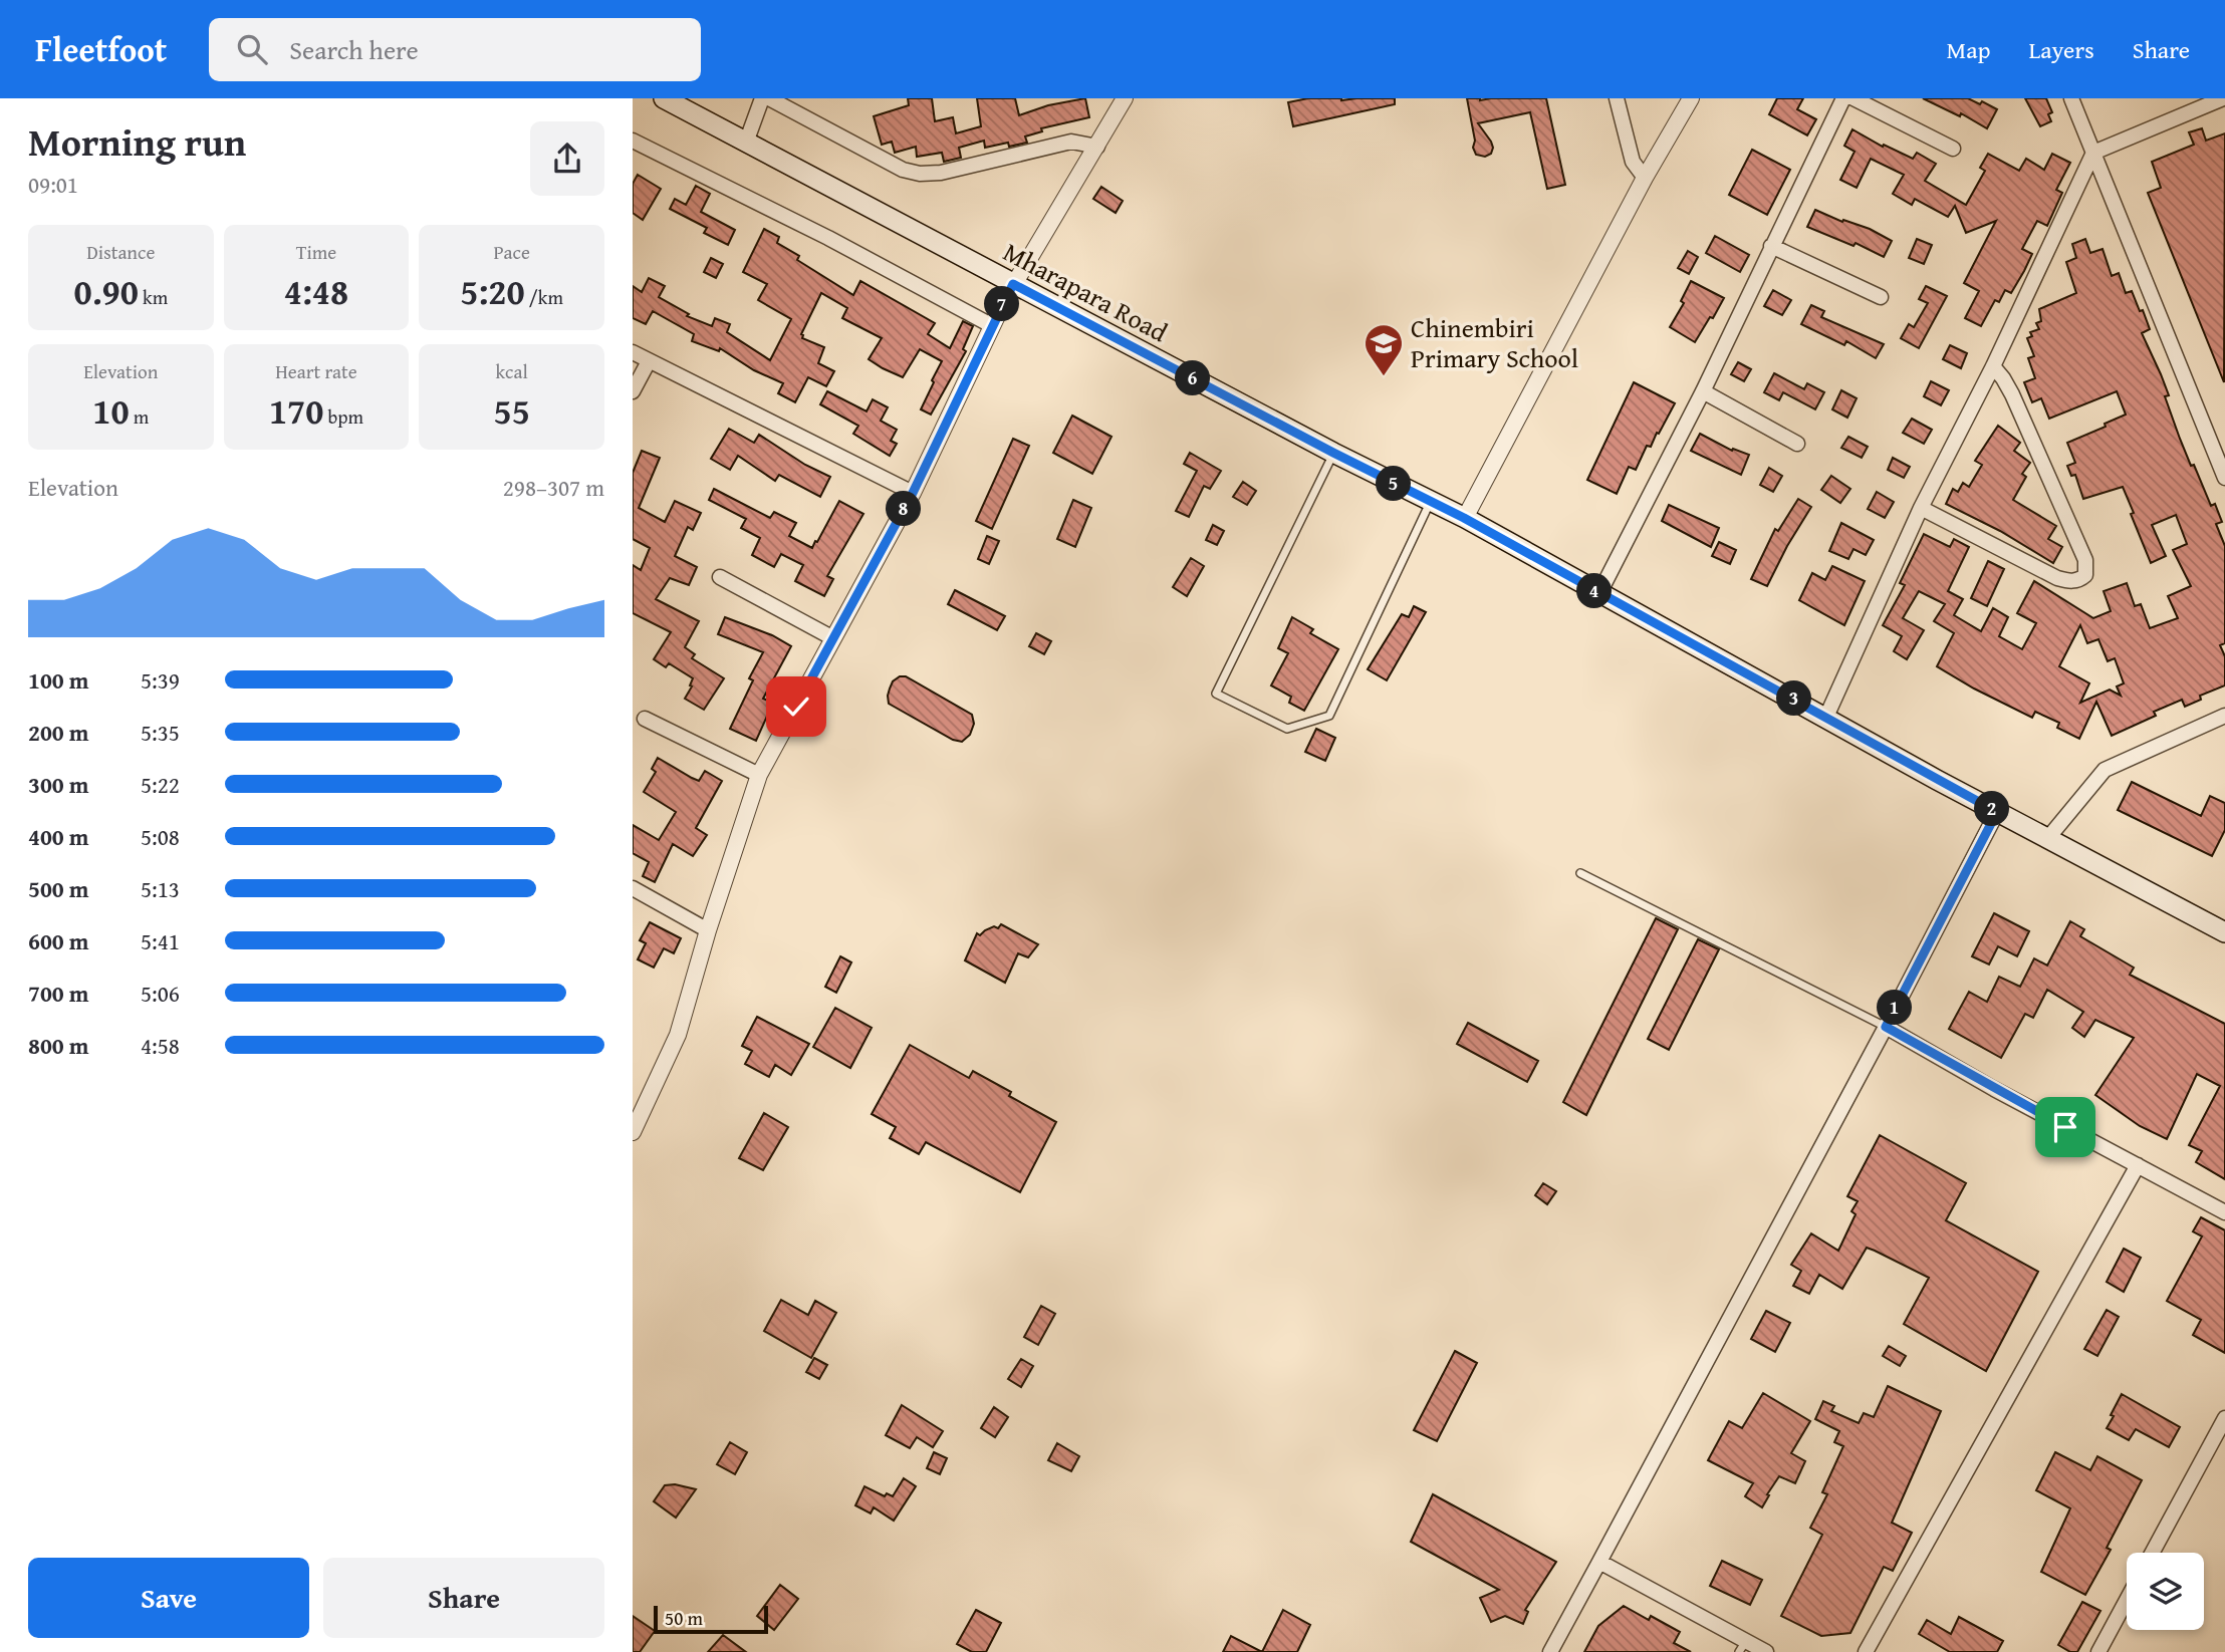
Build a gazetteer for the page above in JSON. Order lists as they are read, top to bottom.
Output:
{
  "streets": {
    "main road": ["Mharapara Road"]
  },
  "places": {
    "school or university": ["Chinembiri Primary School"]
  },
  "scale_bar": "50 m",
  "page": {
    "header": "Fleetfoot",
    "search": "Search here",
    "nav": ["Map", "Layers", "Share"],
    "heading": ["Morning run", "09:01"],
    "stats": [
      ["Distance", "0.90 km"],
      ["Time", "4:48"],
      ["Pace", "5:20 /km"],
      ["Elevation", "10 m"],
      ["Heart rate", "170 bpm"],
      ["kcal", "55"]
    ],
    "pins": [
      "7",
      "6",
      "5",
      "8",
      "4",
      "3",
      "2",
      "1"
    ],
    "chart": ["Elevation", "298–307 m"],
    "list": [
      {
        "name": "100 m",
        "note": "5:39"
      },
      {
        "name": "200 m",
        "note": "5:35"
      },
      {
        "name": "300 m",
        "note": "5:22"
      },
      {
        "name": "400 m",
        "note": "5:08"
      },
      {
        "name": "500 m",
        "note": "5:13"
      },
      {
        "name": "600 m",
        "note": "5:41"
      },
      {
        "name": "700 m",
        "note": "5:06"
      },
      {
        "name": "800 m",
        "note": "4:58"
      }
    ],
    "buttons": ["Save", "Share"],
    "scale": "50 m"
  }
}
